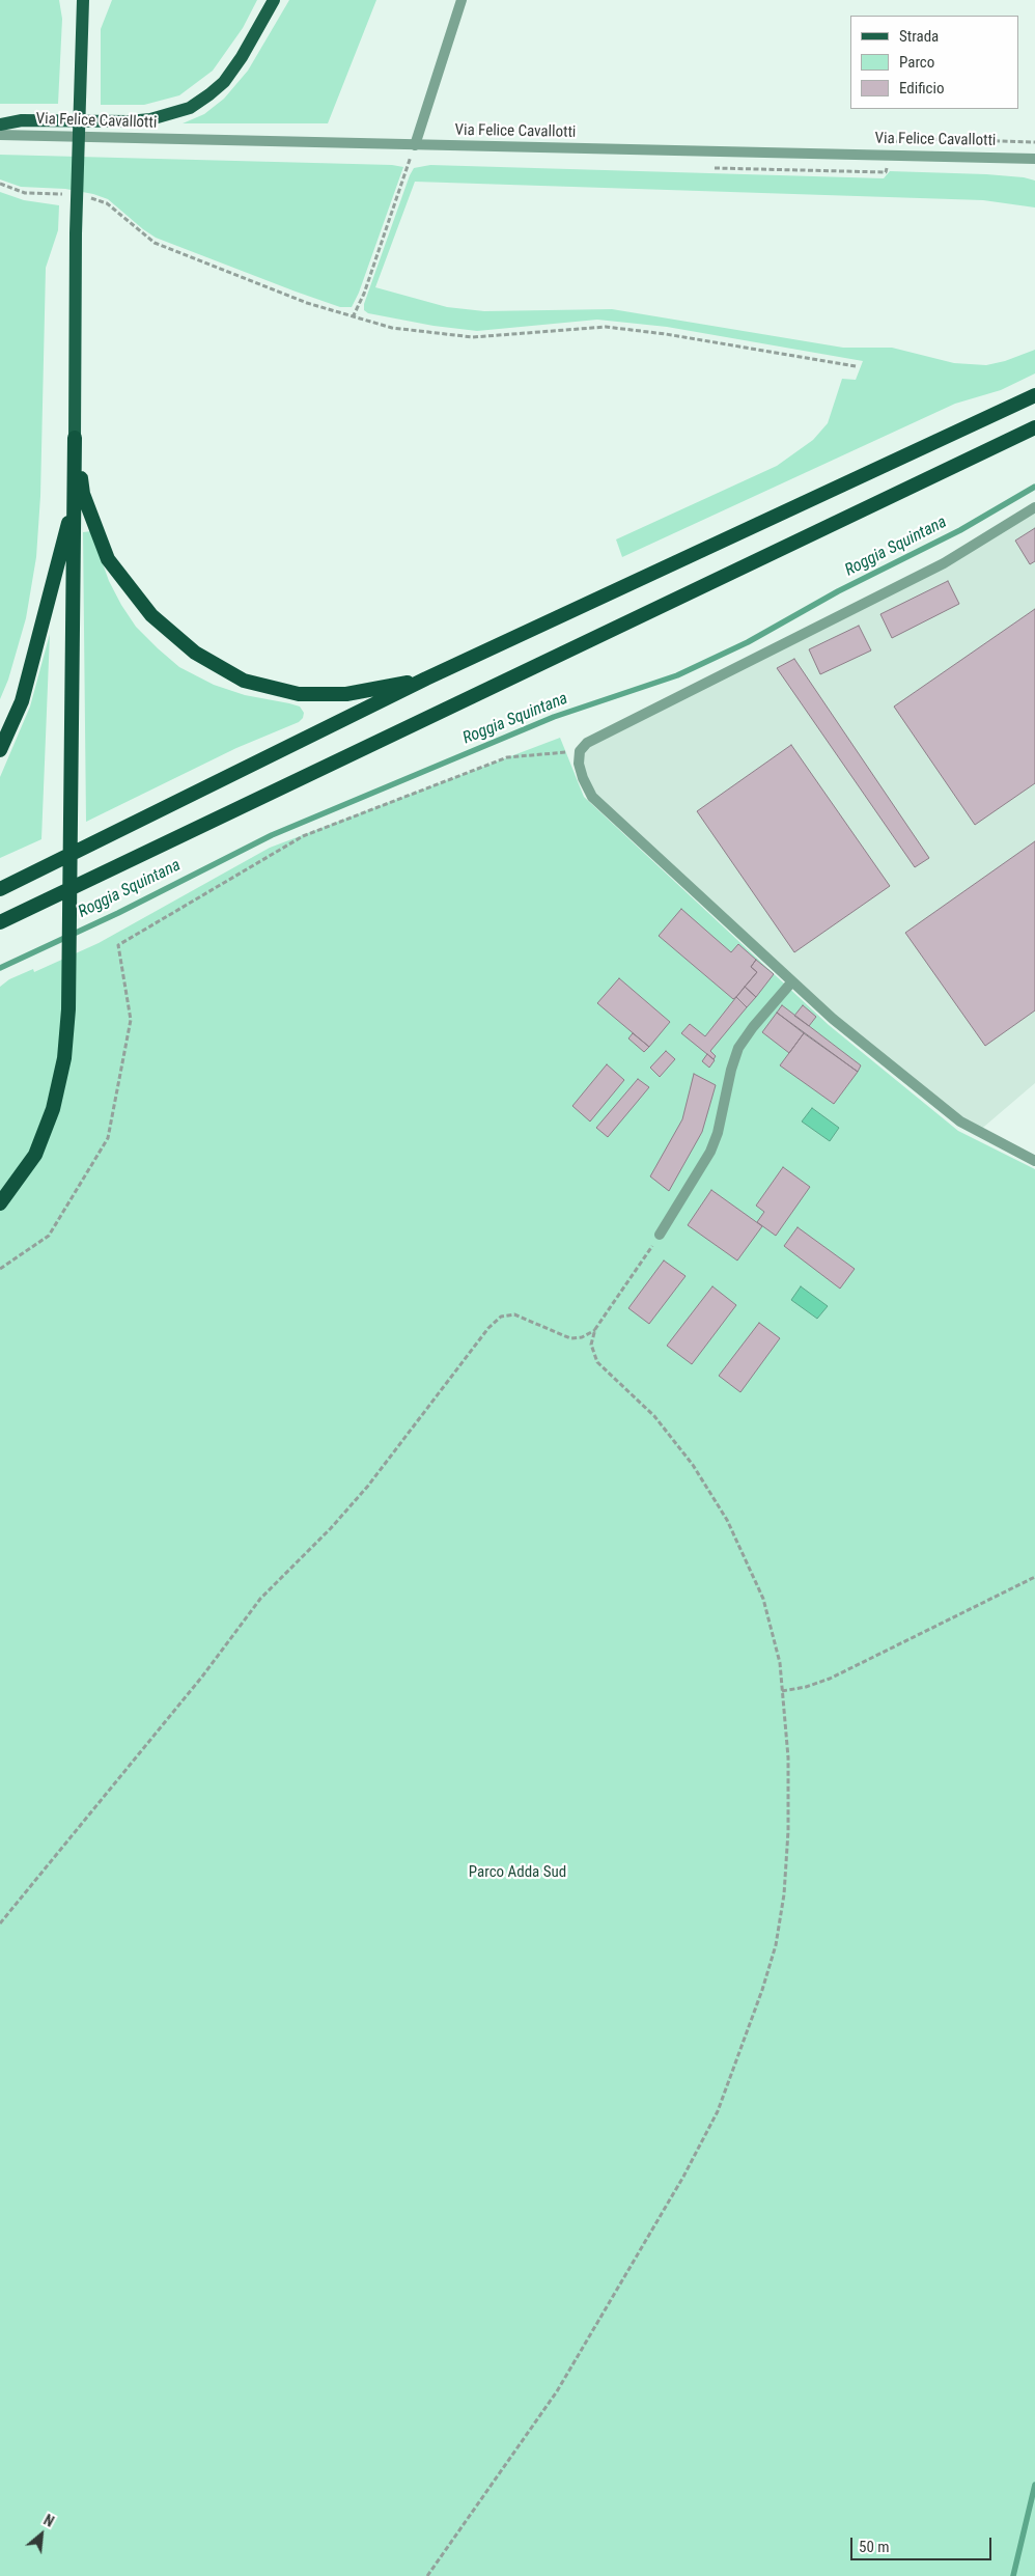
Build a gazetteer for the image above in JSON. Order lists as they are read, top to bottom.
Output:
{
  "streets": {
    "street": ["Via Felice Cavallotti"]
  },
  "water": ["Roggia Squintana"],
  "parks": ["Parco Adda Sud"],
  "legend": ["Strada", "Parco", "Edificio"],
  "scale_bar": "50 m",
  "north": "top right"
}
